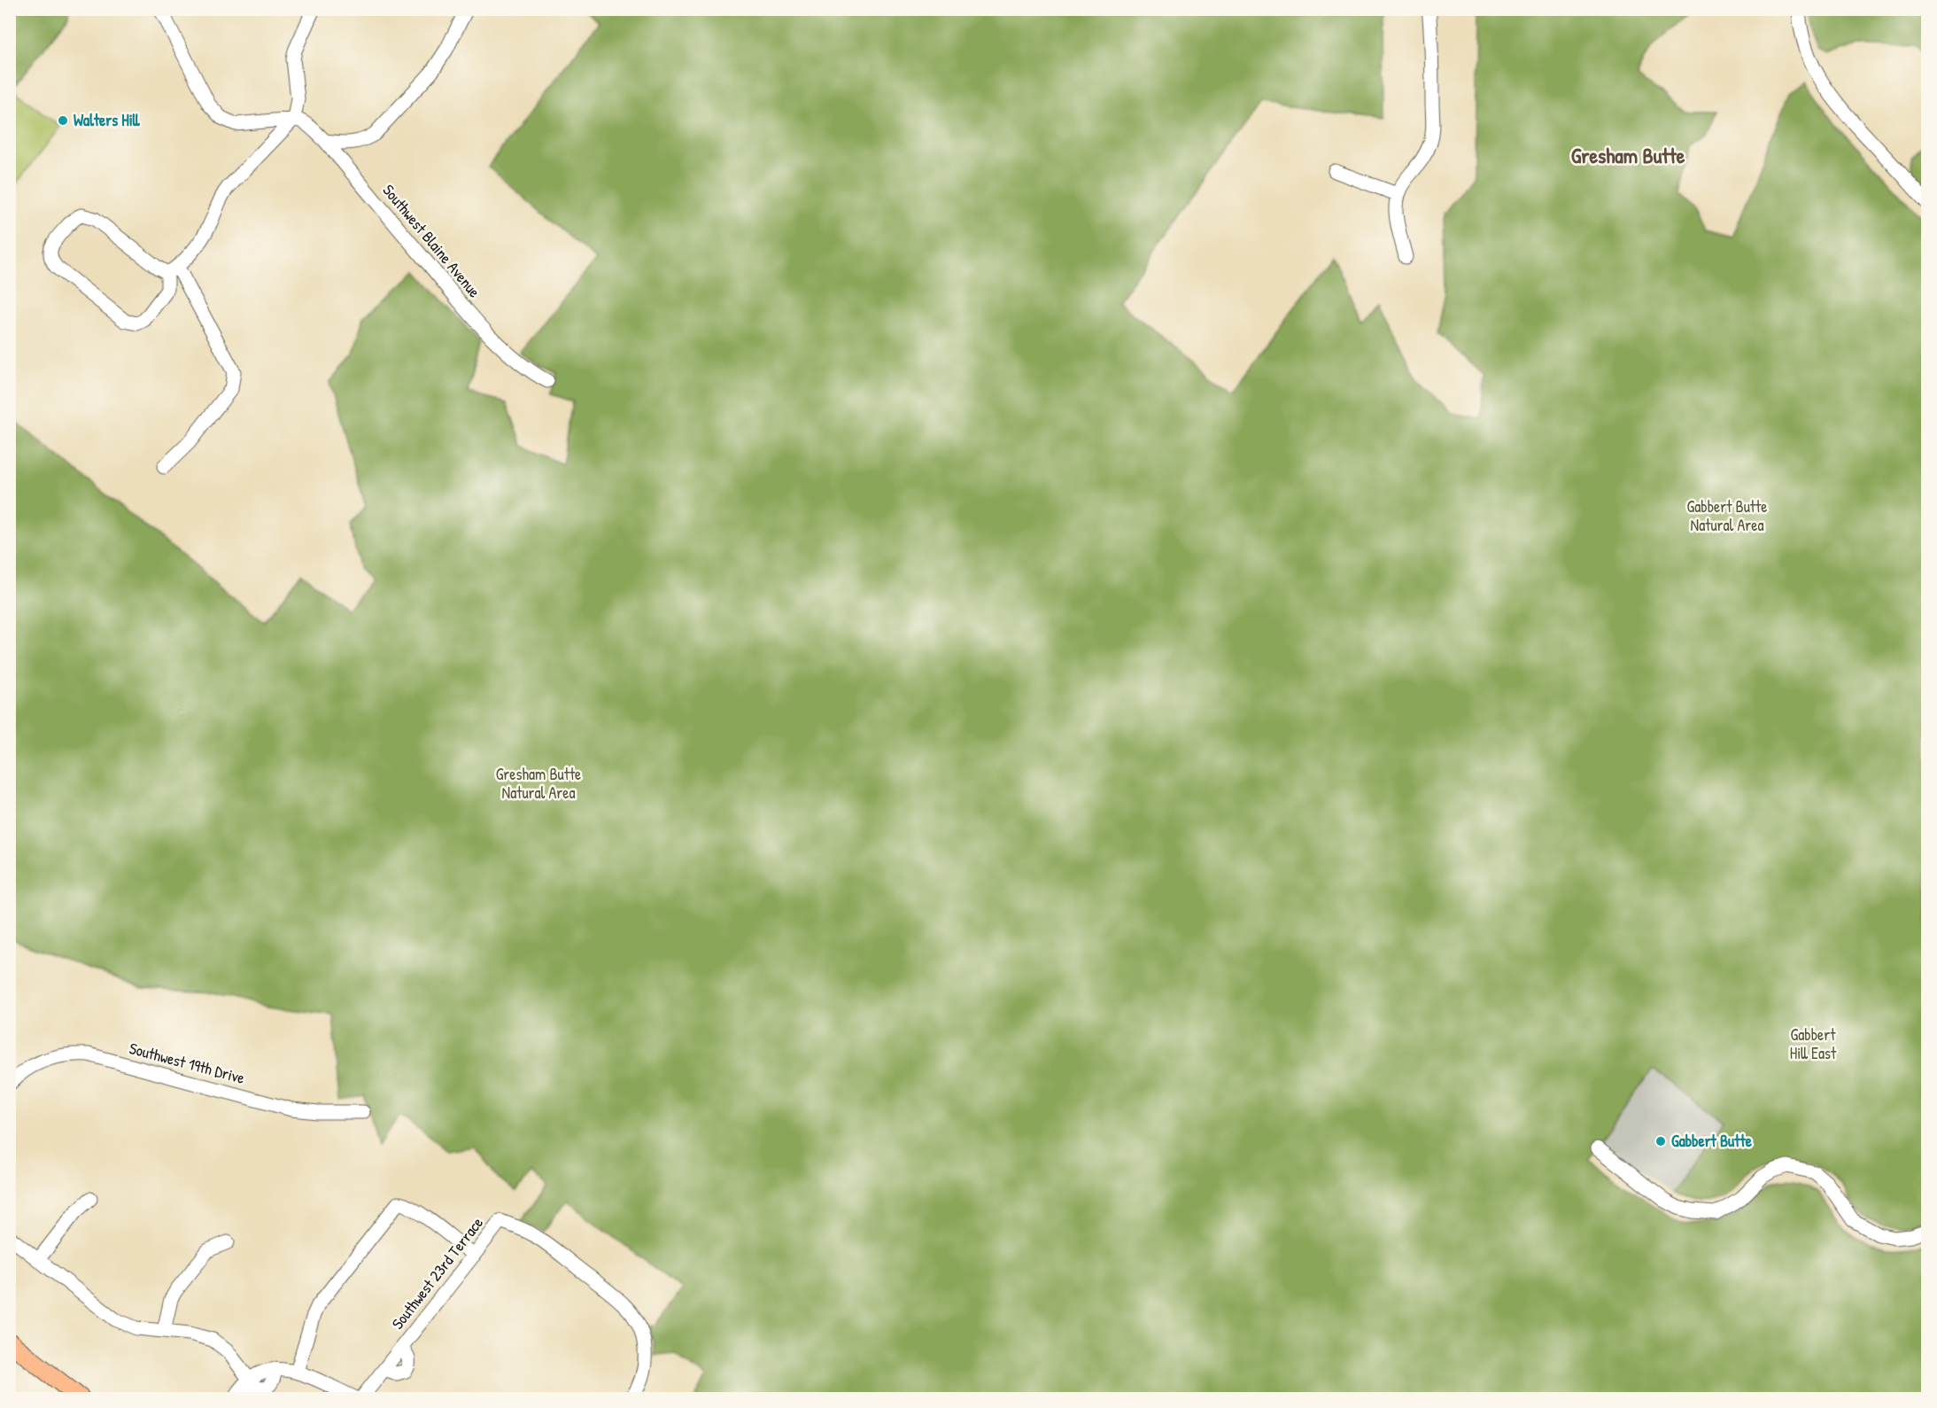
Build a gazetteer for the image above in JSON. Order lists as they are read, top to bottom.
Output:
{
  "streets": {
    "street": ["Southwest Blaine Avenue", "Southwest 19th Drive", "Southwest 23rd Terrace"]
  },
  "districts": ["Gresham Butte"],
  "parks": ["Gabbert Butte Natural Area", "Gresham Butte Natural Area", "Gabbert Hill East"],
  "places": ["Walters Hill", "Gabbert Butte"]
}
